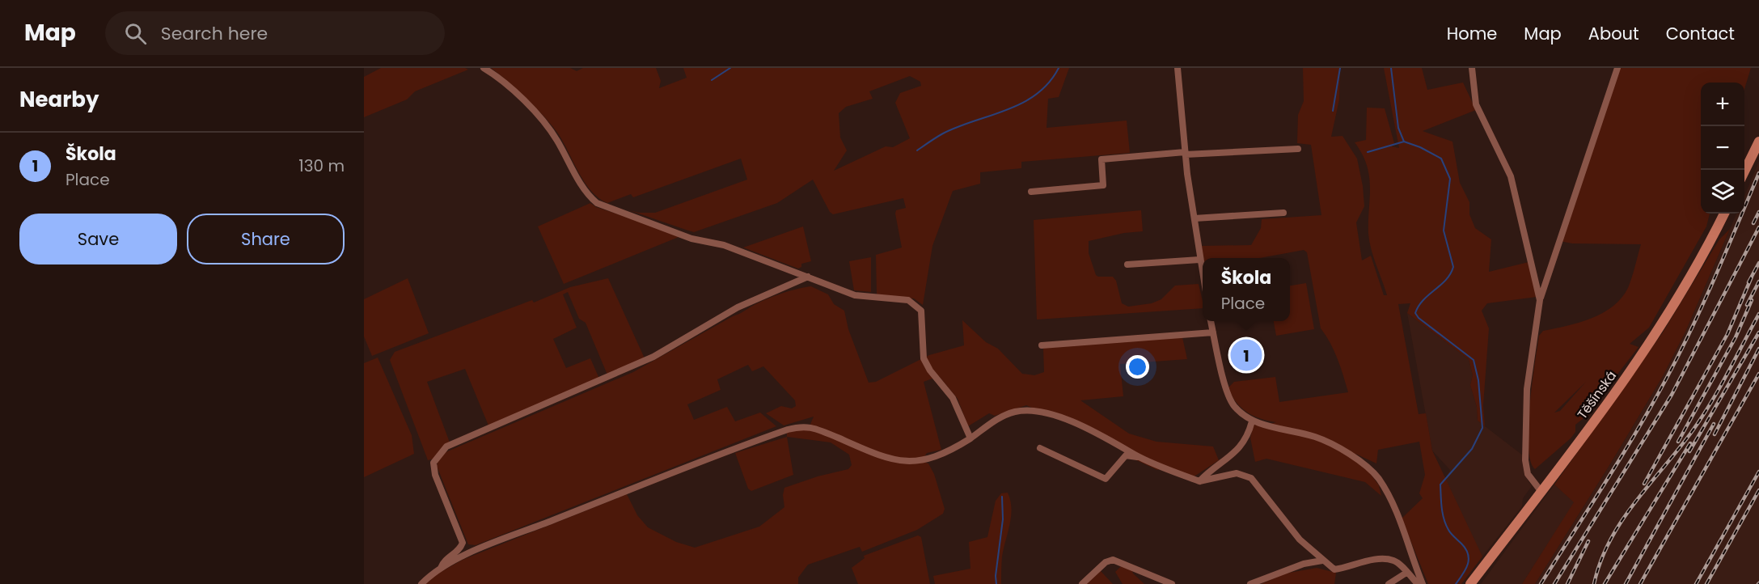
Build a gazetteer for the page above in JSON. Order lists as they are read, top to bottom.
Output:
{
  "streets": {
    "main road": ["Těšínská"]
  },
  "page": {
    "header": "Map",
    "search": "Search here",
    "nav": [
      "Home",
      "Map",
      "About",
      "Contact"
    ],
    "heading": "Nearby",
    "map_buttons": ["+", "−"],
    "list": [
      {
        "mark": "1",
        "name": "Škola",
        "note": "Place",
        "value": "130 m"
      }
    ],
    "buttons": ["Save", "Share"],
    "popup": ["Škola", "Place"],
    "pins": "1"
  }
}
